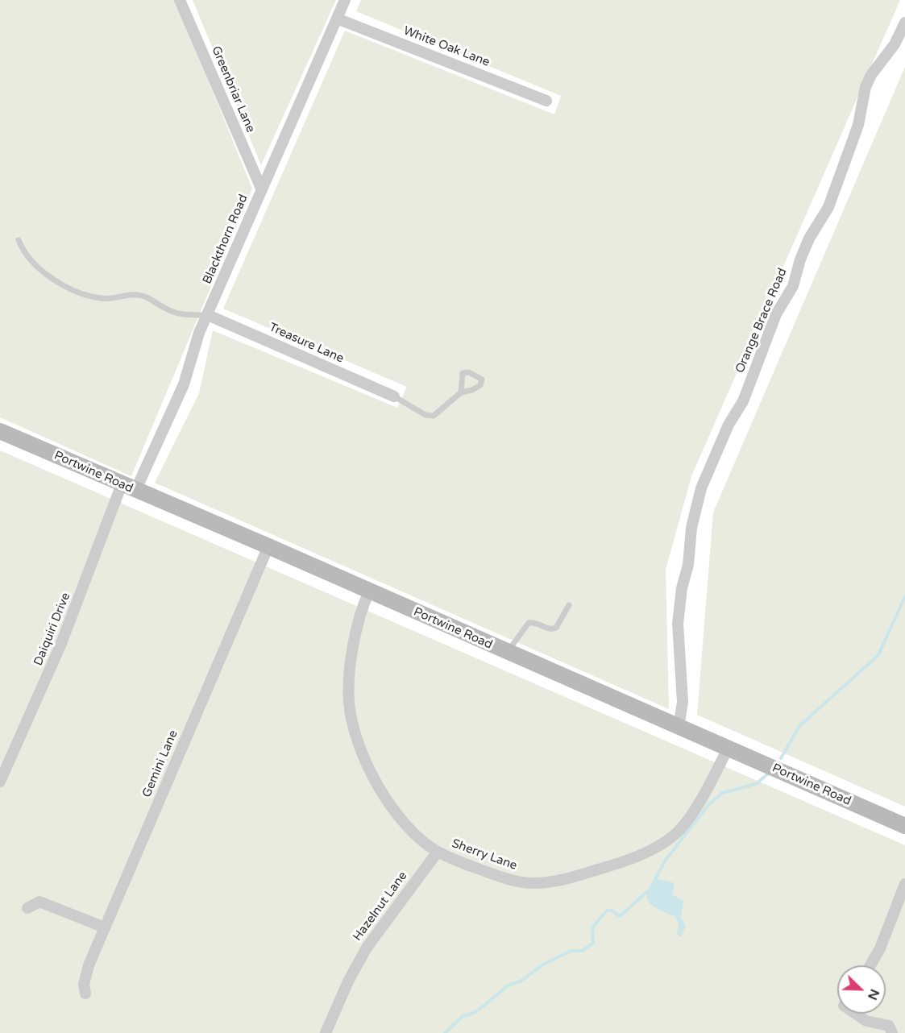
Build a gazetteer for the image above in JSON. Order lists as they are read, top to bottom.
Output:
{
  "streets": {
    "street": [
      "White Oak Lane",
      "Greenbriar Lane",
      "Blackthorn Road",
      "Orange Brace Road",
      "Treasure Lane",
      "Portwine Road",
      "Daiquiri Drive",
      "Gemini Lane",
      "Sherry Lane",
      "Hazelnut Lane"
    ]
  },
  "crossings": [
    ["White Oak Lane", "Blackthorn Road"],
    ["Greenbriar Lane", "Blackthorn Road"],
    ["Blackthorn Road", "Treasure Lane"],
    ["Blackthorn Road", "Portwine Road"],
    ["Blackthorn Road", "Daiquiri Drive"],
    ["Orange Brace Road", "Portwine Road"],
    ["Portwine Road", "Daiquiri Drive"],
    ["Portwine Road", "Gemini Lane"],
    ["Portwine Road", "Sherry Lane"],
    ["Sherry Lane", "Hazelnut Lane"]
  ],
  "north": "bottom right"
}
